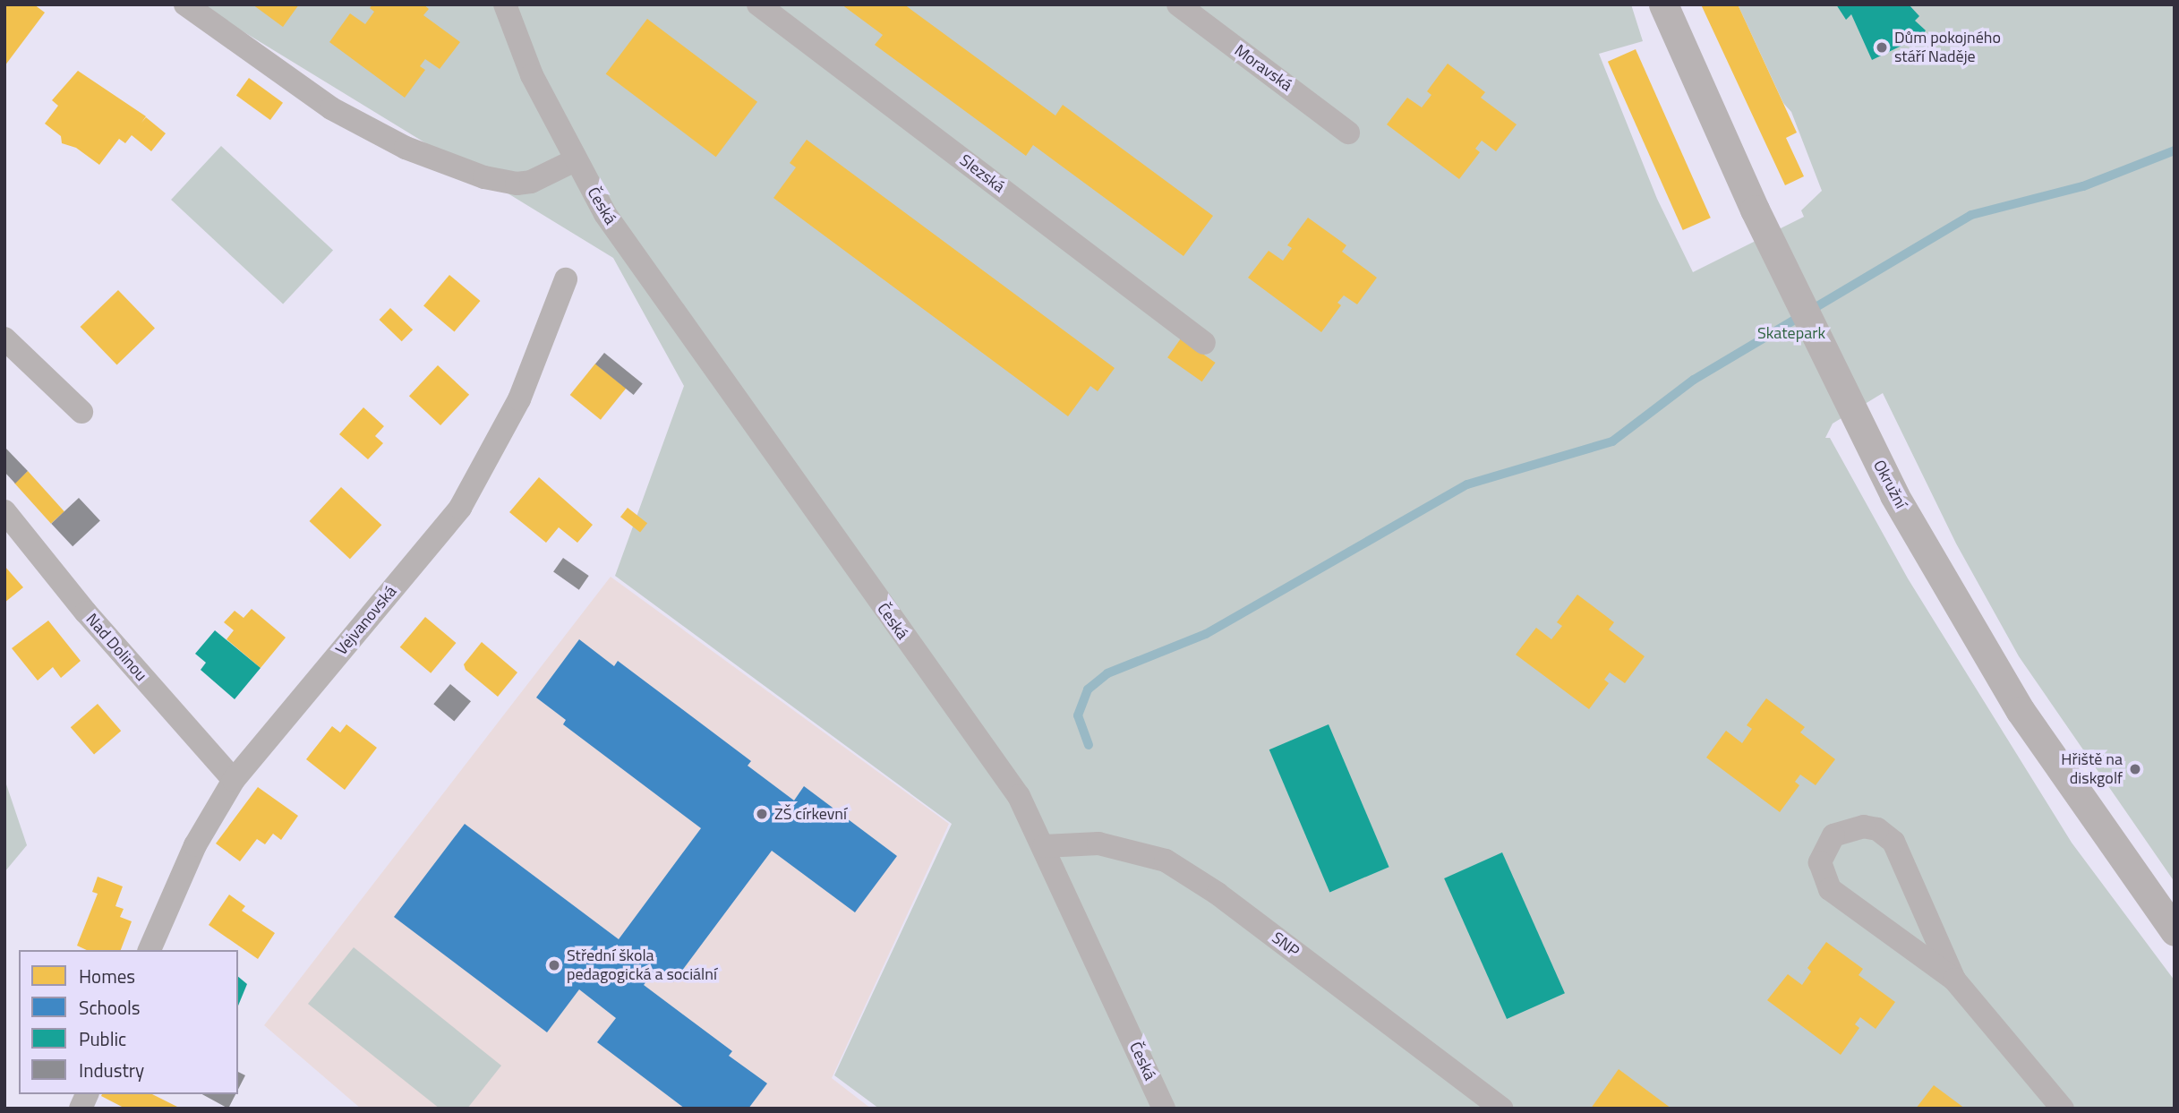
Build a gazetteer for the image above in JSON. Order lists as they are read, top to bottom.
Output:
{
  "streets": {
    "street": [
      "Moravská",
      "Slezská",
      "Česká",
      "Okružní",
      "Vejvanovská",
      "Nad Dolinou",
      "SNP"
    ]
  },
  "crossings": [
    ["Česká", "SNP"],
    ["Vejvanovská", "Nad Dolinou"]
  ],
  "parks": ["Skatepark"],
  "places": [
    "Dům pokojného stáří Naděje",
    "Hřiště na diskgolf",
    "ZŠ církevní",
    "Střední škola pedagogická a sociální"
  ],
  "legend": [
    "Homes",
    "Schools",
    "Public",
    "Industry"
  ]
}
